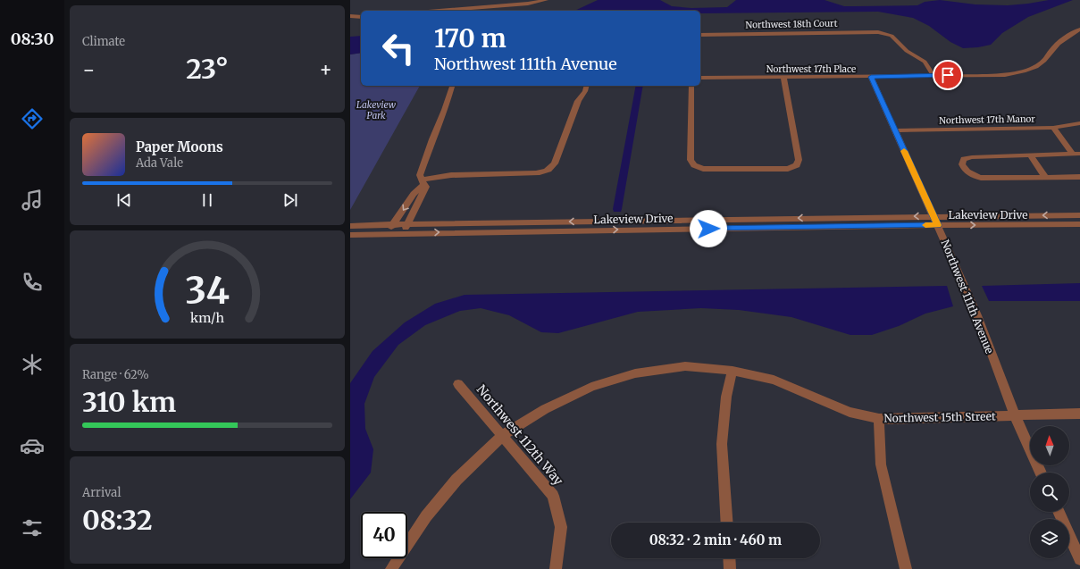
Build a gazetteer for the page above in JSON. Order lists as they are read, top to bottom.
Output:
{
  "streets": {
    "street": [
      "Northwest 18th Court",
      "Northwest 17th Place",
      "Northwest 17th Manor",
      "Lakeview Drive",
      "Northwest 111th Avenue",
      "Northwest 15th Street",
      "Northwest 112th Way"
    ]
  },
  "crossings": [
    ["Northwest 18th Court", "Northwest 17th Place"],
    ["Northwest 17th Place", "Northwest 111th Avenue"],
    ["Northwest 17th Manor", "Northwest 111th Avenue"],
    ["Lakeview Drive", "Northwest 111th Avenue"],
    ["Northwest 111th Avenue", "Northwest 15th Street"],
    ["Northwest 15th Street", "Northwest 112th Way"]
  ],
  "parks": ["Lakeview Park"],
  "north": "top",
  "page": {
    "tabs": "08:30",
    "tile": [
      "Climate",
      ["Range · 62%", "310 km"],
      ["Arrival", "08:32"]
    ],
    "turn": ["170 m", "Northwest 111th Avenue"],
    "heat": ["−", "23°", "+"],
    "song": ["Paper Moons", "Ada Vale"],
    "limit": "40",
    "trip": "08:32 · 2 min · 460 m",
    "gauge": ["34", "km/h"]
  }
}
